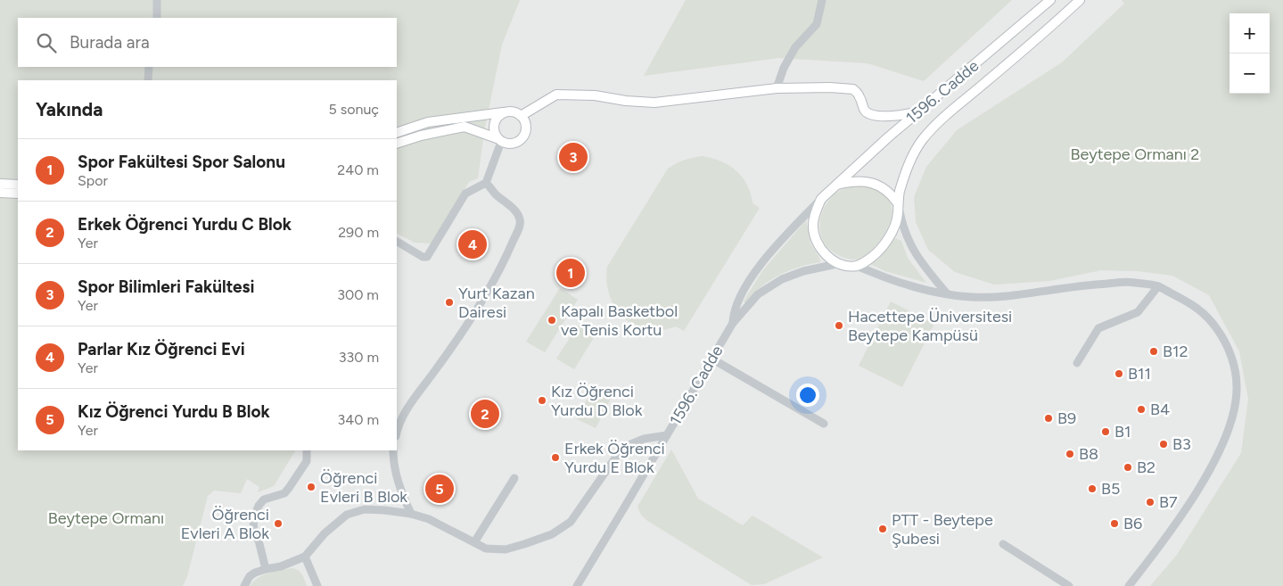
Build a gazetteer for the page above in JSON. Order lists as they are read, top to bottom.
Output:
{
  "streets": {
    "main road": ["1596. Cadde"]
  },
  "parks": ["Beytepe Ormanı 2", "Beytepe Ormanı"],
  "places": [
    "Yurt Kazan Dairesi",
    "Kapalı Basketbol ve Tenis Kortu",
    "Hacettepe Üniversitesi Beytepe Kampüsü",
    "B12",
    "B11",
    "Kız Öğrenci Yurdu D Blok",
    "B4",
    "B9",
    "B1",
    "B3",
    "B8",
    "Erkek Öğrenci Yurdu E Blok",
    "B2",
    "Öğrenci Evleri B Blok",
    "B5",
    "B7",
    "Öğrenci Evleri A Blok",
    "B6",
    "PTT - Beytepe Şubesi"
  ],
  "page": {
    "map_buttons": ["+", "−"],
    "search": "Burada ara",
    "heading": ["Yakında", "5 sonuç"],
    "list": [
      {
        "mark": "1",
        "name": "Spor Fakültesi Spor Salonu",
        "note": "Spor",
        "value": "240 m"
      },
      {
        "mark": "2",
        "name": "Erkek Öğrenci Yurdu C Blok",
        "note": "Yer",
        "value": "290 m"
      },
      {
        "mark": "3",
        "name": "Spor Bilimleri Fakültesi",
        "note": "Yer",
        "value": "300 m"
      },
      {
        "mark": "4",
        "name": "Parlar Kız Öğrenci Evi",
        "note": "Yer",
        "value": "330 m"
      },
      {
        "mark": "5",
        "name": "Kız Öğrenci Yurdu B Blok",
        "note": "Yer",
        "value": "340 m"
      }
    ],
    "pins": [
      "3",
      "4",
      "1",
      "2",
      "5"
    ]
  }
}
